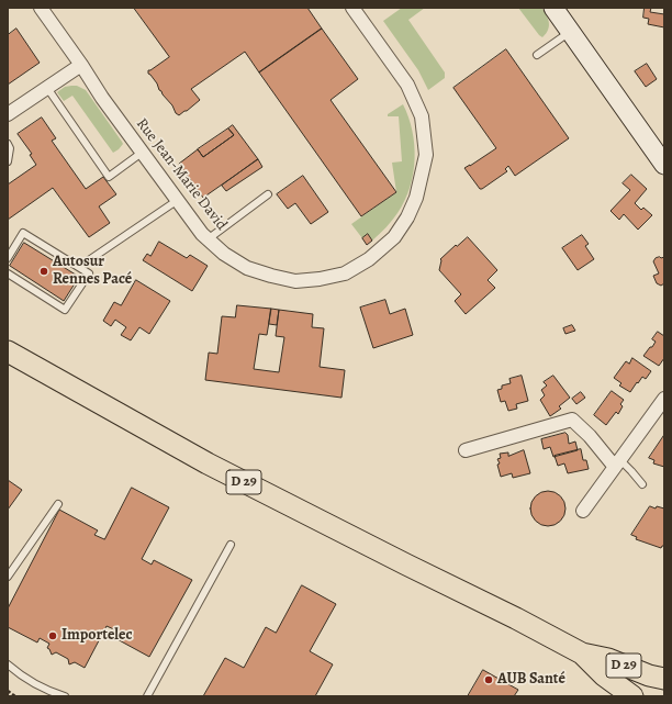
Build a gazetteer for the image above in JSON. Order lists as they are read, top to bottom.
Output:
{
  "streets": {
    "main road": ["D 29"],
    "street": ["Rue Jean-Marie David"]
  },
  "places": ["Autosur Rennes Pacé", "Importelec", "AUB Santé"]
}
